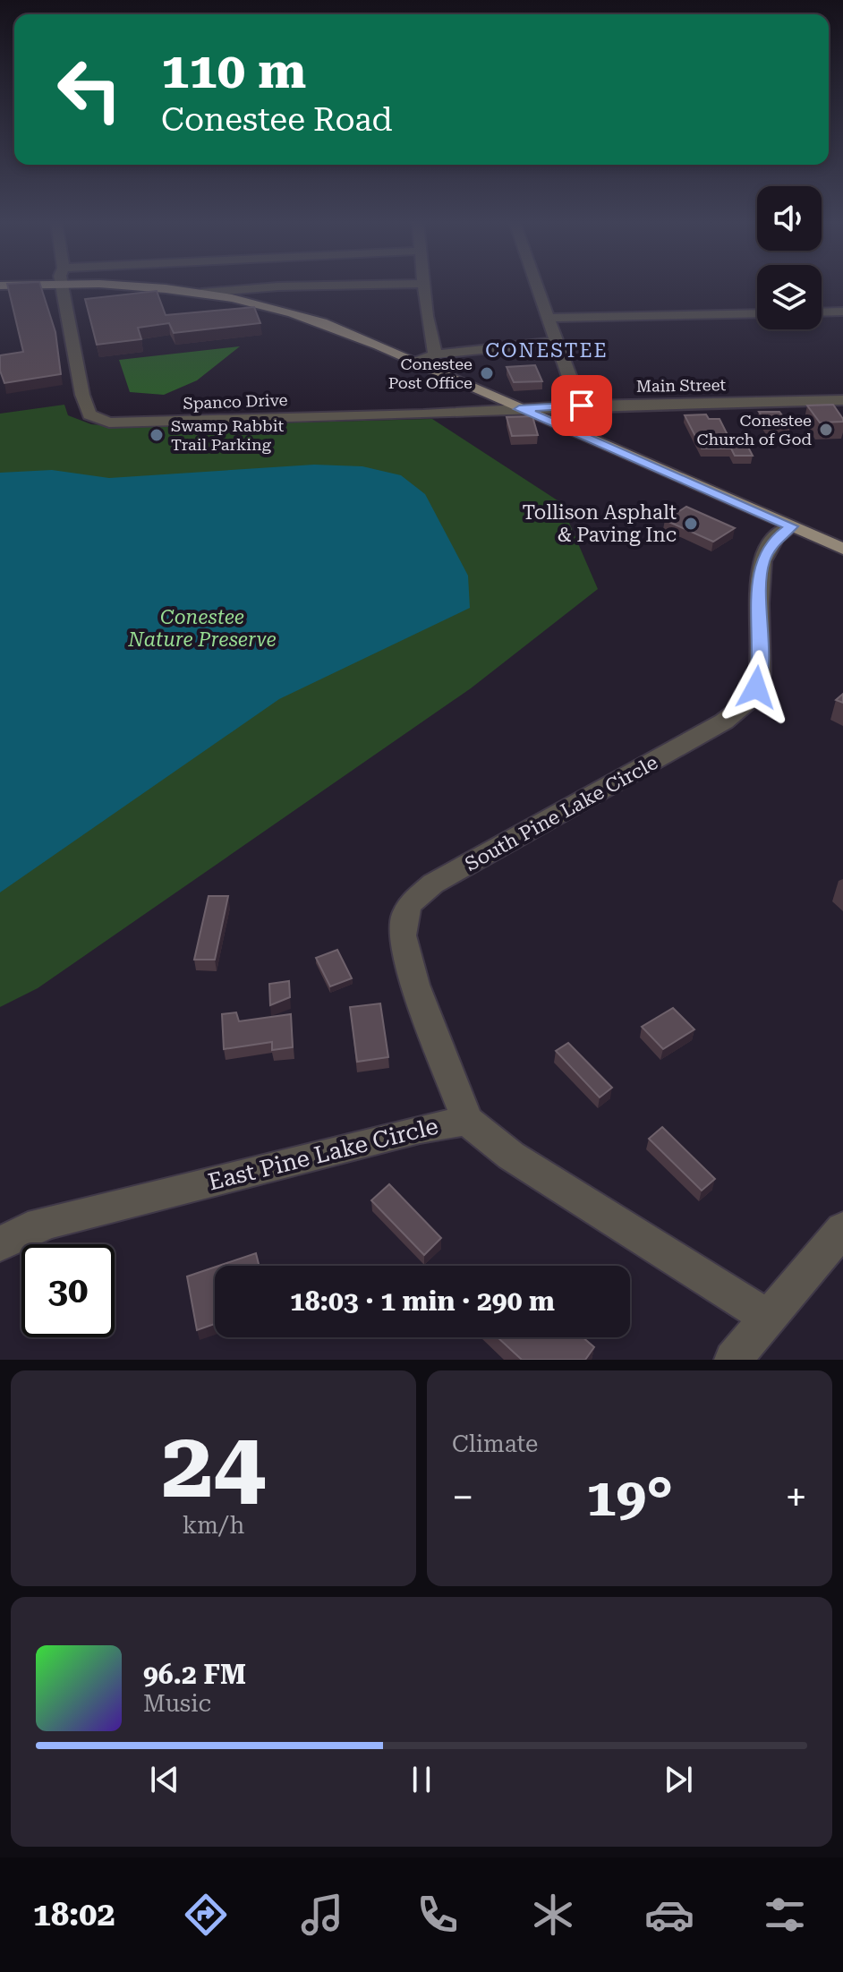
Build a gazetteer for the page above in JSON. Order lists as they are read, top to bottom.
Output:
{
  "streets": {
    "street": [
      "Main Street",
      "Spanco Drive",
      "South Pine Lake Circle",
      "East Pine Lake Circle"
    ]
  },
  "crossings": [
    ["Main Street", "Spanco Drive"],
    ["South Pine Lake Circle", "East Pine Lake Circle"]
  ],
  "districts": ["CONESTEE"],
  "parks": ["Conestee Nature Preserve"],
  "places": [
    "Conestee Post Office",
    "Conestee Church of God",
    "Swamp Rabbit Trail Parking",
    "Tollison Asphalt & Paving Inc"
  ],
  "page": {
    "turn": ["110 m", "Conestee Road"],
    "limit": "30",
    "trip": "18:03 · 1 min · 290 m",
    "tile": [
      ["24", "km/h"],
      "Climate"
    ],
    "heat": ["−", "19°", "+"],
    "song": ["96.2 FM", "Music"],
    "tabs": "18:02"
  }
}
